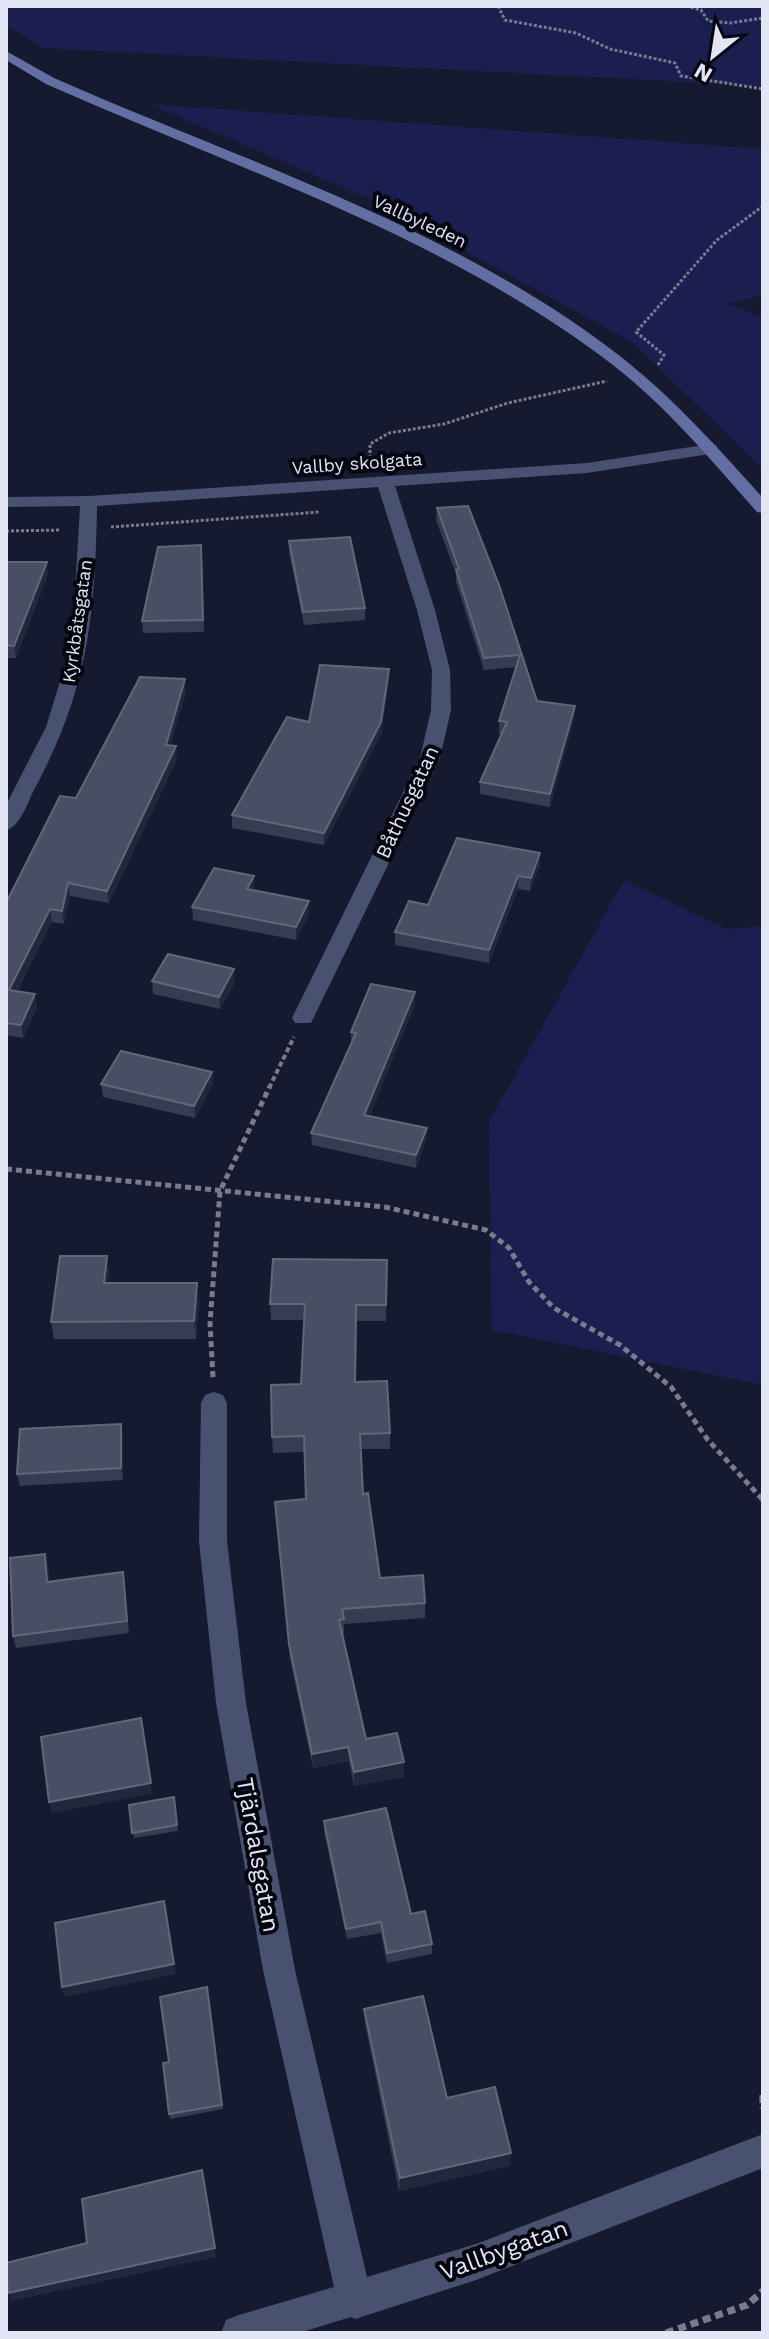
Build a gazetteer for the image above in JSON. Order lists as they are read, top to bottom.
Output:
{
  "streets": {
    "main road": ["Vallbyleden"],
    "street": [
      "Vallby skolgata",
      "Kyrkbåtsgatan",
      "Båthusgatan",
      "Tjärdalsgatan",
      "Vallbygatan"
    ]
  },
  "crossings": [
    ["Vallbyleden", "Vallby skolgata"],
    ["Vallby skolgata", "Kyrkbåtsgatan"],
    ["Vallby skolgata", "Båthusgatan"],
    ["Tjärdalsgatan", "Vallbygatan"]
  ],
  "north": "bottom left"
}
